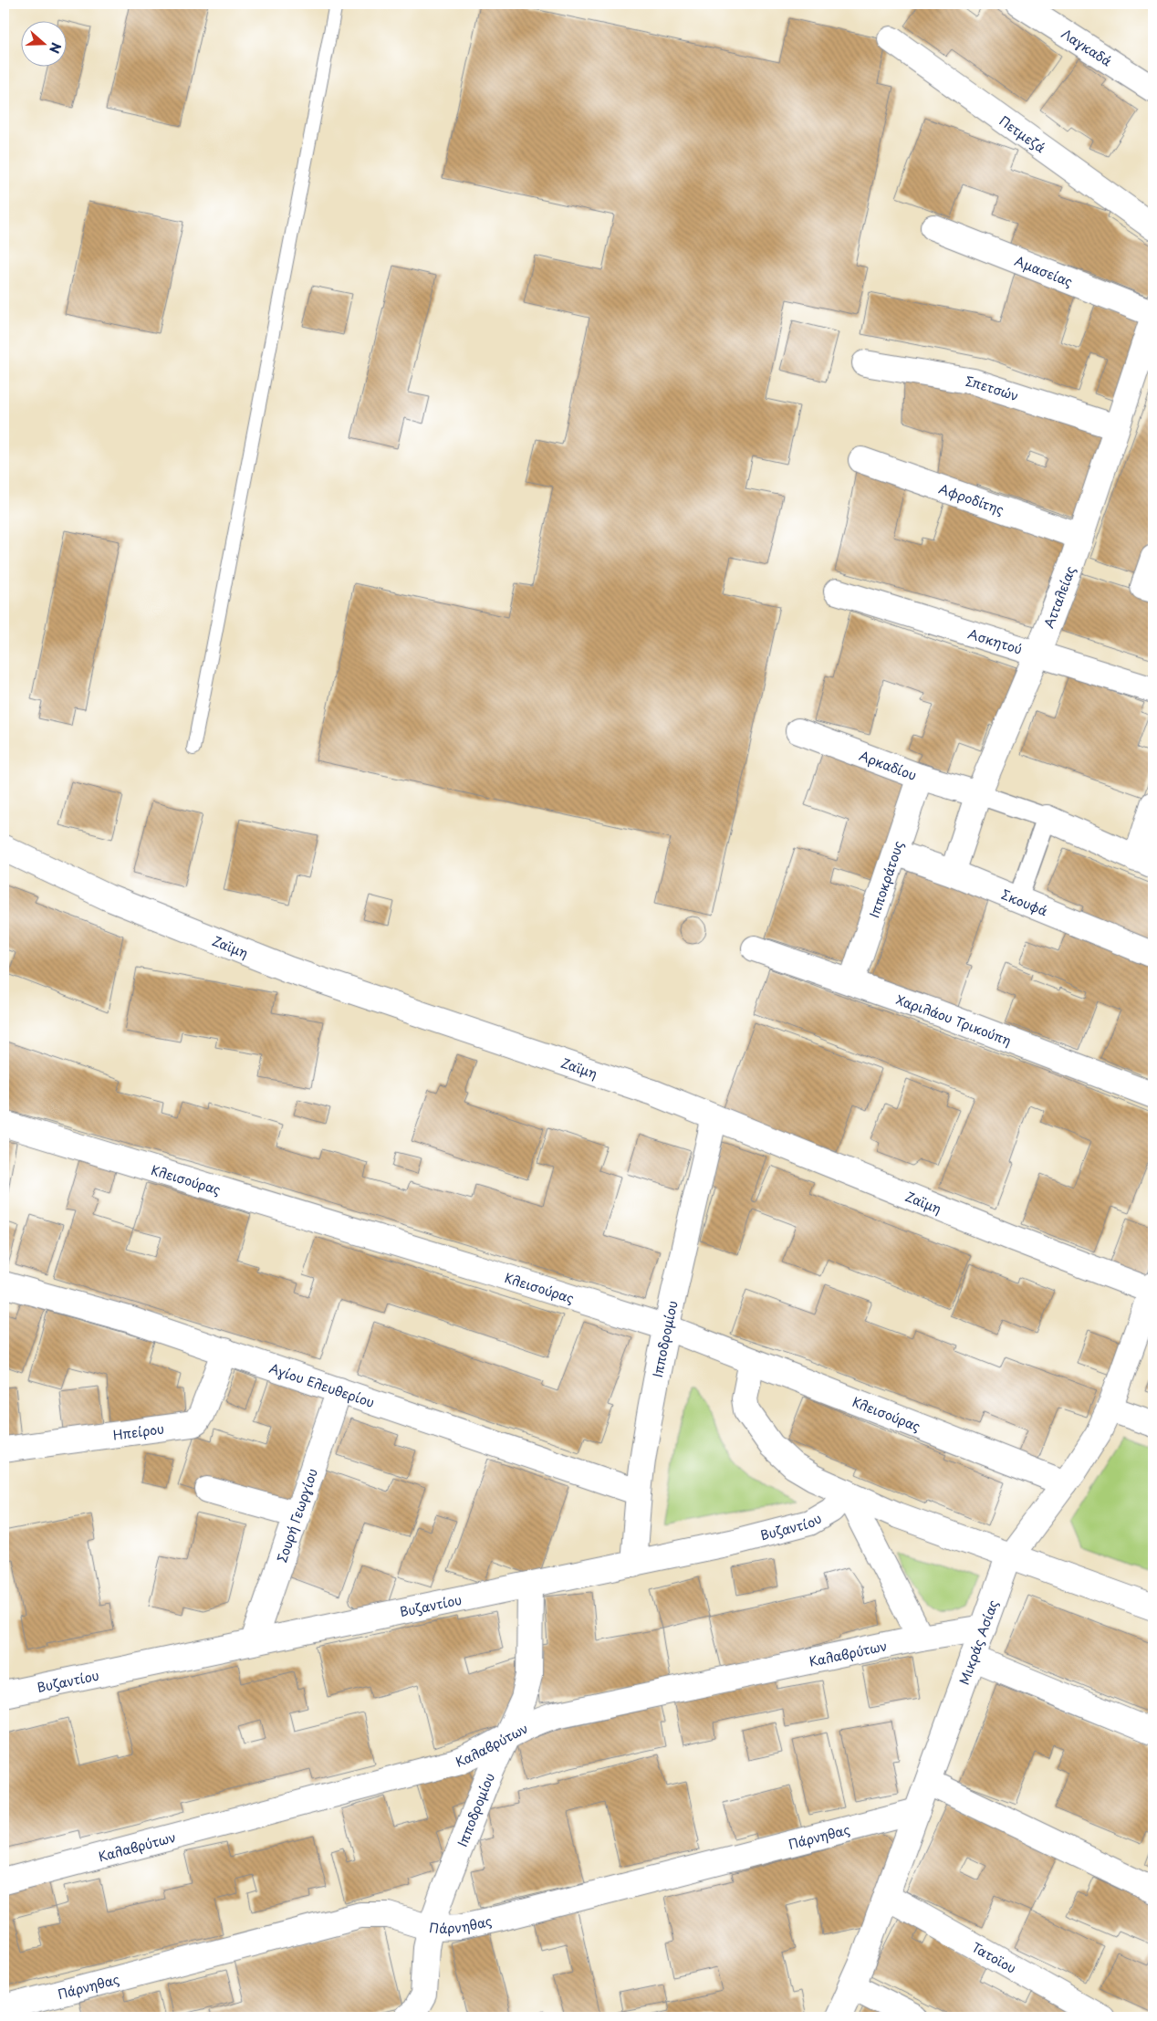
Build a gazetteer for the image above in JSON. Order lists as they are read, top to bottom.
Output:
{
  "streets": {
    "street": [
      "Λαγκαδά",
      "Πετμεζά",
      "Αμασείας",
      "Σπετσών",
      "Αφροδίτης",
      "Ατταλείας",
      "Ασκητού",
      "Αρκαδίου",
      "Ιπποκράτους",
      "Σκουφά",
      "Ζαϊμη",
      "Χαριλάου Τρικούπη",
      "Κλεισούρας",
      "Ιπποδρομίου",
      "Αγίου Ελευθερίου",
      "Ηπείρου",
      "Σουρή Γεωργίου",
      "Βυζαντίου",
      "Μικράς Ασίας",
      "Καλαβρύτων",
      "Πάρνηθας",
      "Τατοϊου"
    ]
  },
  "crossings": [
    ["Αμασείας", "Ατταλείας"],
    ["Σπετσών", "Ατταλείας"],
    ["Αφροδίτης", "Ατταλείας"],
    ["Ατταλείας", "Ασκητού"],
    ["Ατταλείας", "Αρκαδίου"],
    ["Ατταλείας", "Σκουφά"],
    ["Αρκαδίου", "Ιπποκράτους"],
    ["Ιπποκράτους", "Σκουφά"],
    ["Ιπποκράτους", "Χαριλάου Τρικούπη"],
    ["Ζαϊμη", "Ιπποδρομίου"],
    ["Ζαϊμη", "Μικράς Ασίας"],
    ["Κλεισούρας", "Ιπποδρομίου"],
    ["Κλεισούρας", "Μικράς Ασίας"],
    ["Ιπποδρομίου", "Αγίου Ελευθερίου"],
    ["Ιπποδρομίου", "Βυζαντίου"],
    ["Ιπποδρομίου", "Καλαβρύτων"],
    ["Ιπποδρομίου", "Πάρνηθας"],
    ["Αγίου Ελευθερίου", "Ηπείρου"],
    ["Αγίου Ελευθερίου", "Σουρή Γεωργίου"],
    ["Σουρή Γεωργίου", "Βυζαντίου"],
    ["Μικράς Ασίας", "Καλαβρύτων"],
    ["Μικράς Ασίας", "Πάρνηθας"],
    ["Μικράς Ασίας", "Τατοϊου"]
  ],
  "north": "right"
}
